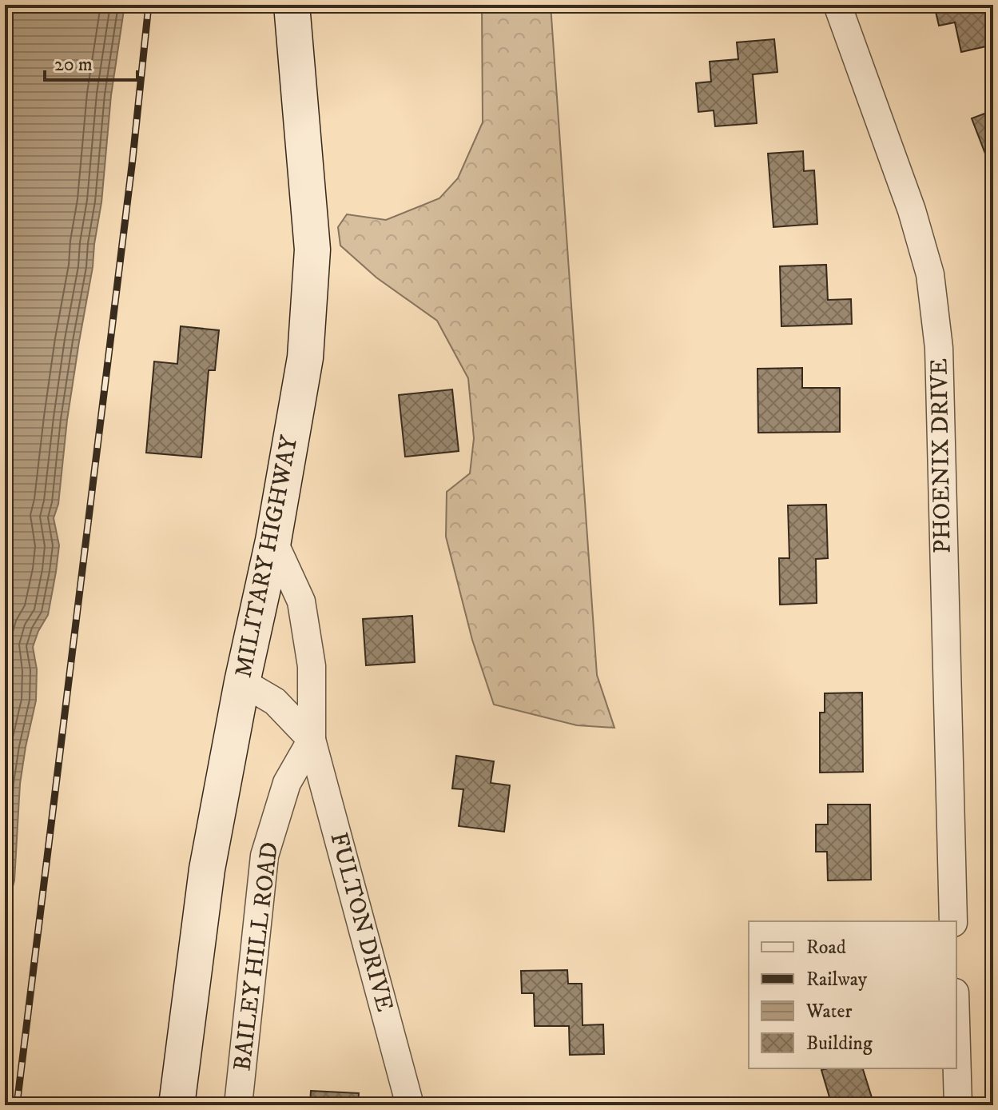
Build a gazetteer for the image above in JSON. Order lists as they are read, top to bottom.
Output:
{
  "streets": {
    "street": [
      "PHOENIX DRIVE",
      "MILITARY HIGHWAY",
      "FULTON DRIVE",
      "BAILEY HILL ROAD"
    ]
  },
  "crossings": [
    ["MILITARY HIGHWAY", "FULTON DRIVE"],
    ["FULTON DRIVE", "BAILEY HILL ROAD"]
  ],
  "legend": [
    "Road",
    "Railway",
    "Water",
    "Building"
  ],
  "scale_bar": "20 m"
}
